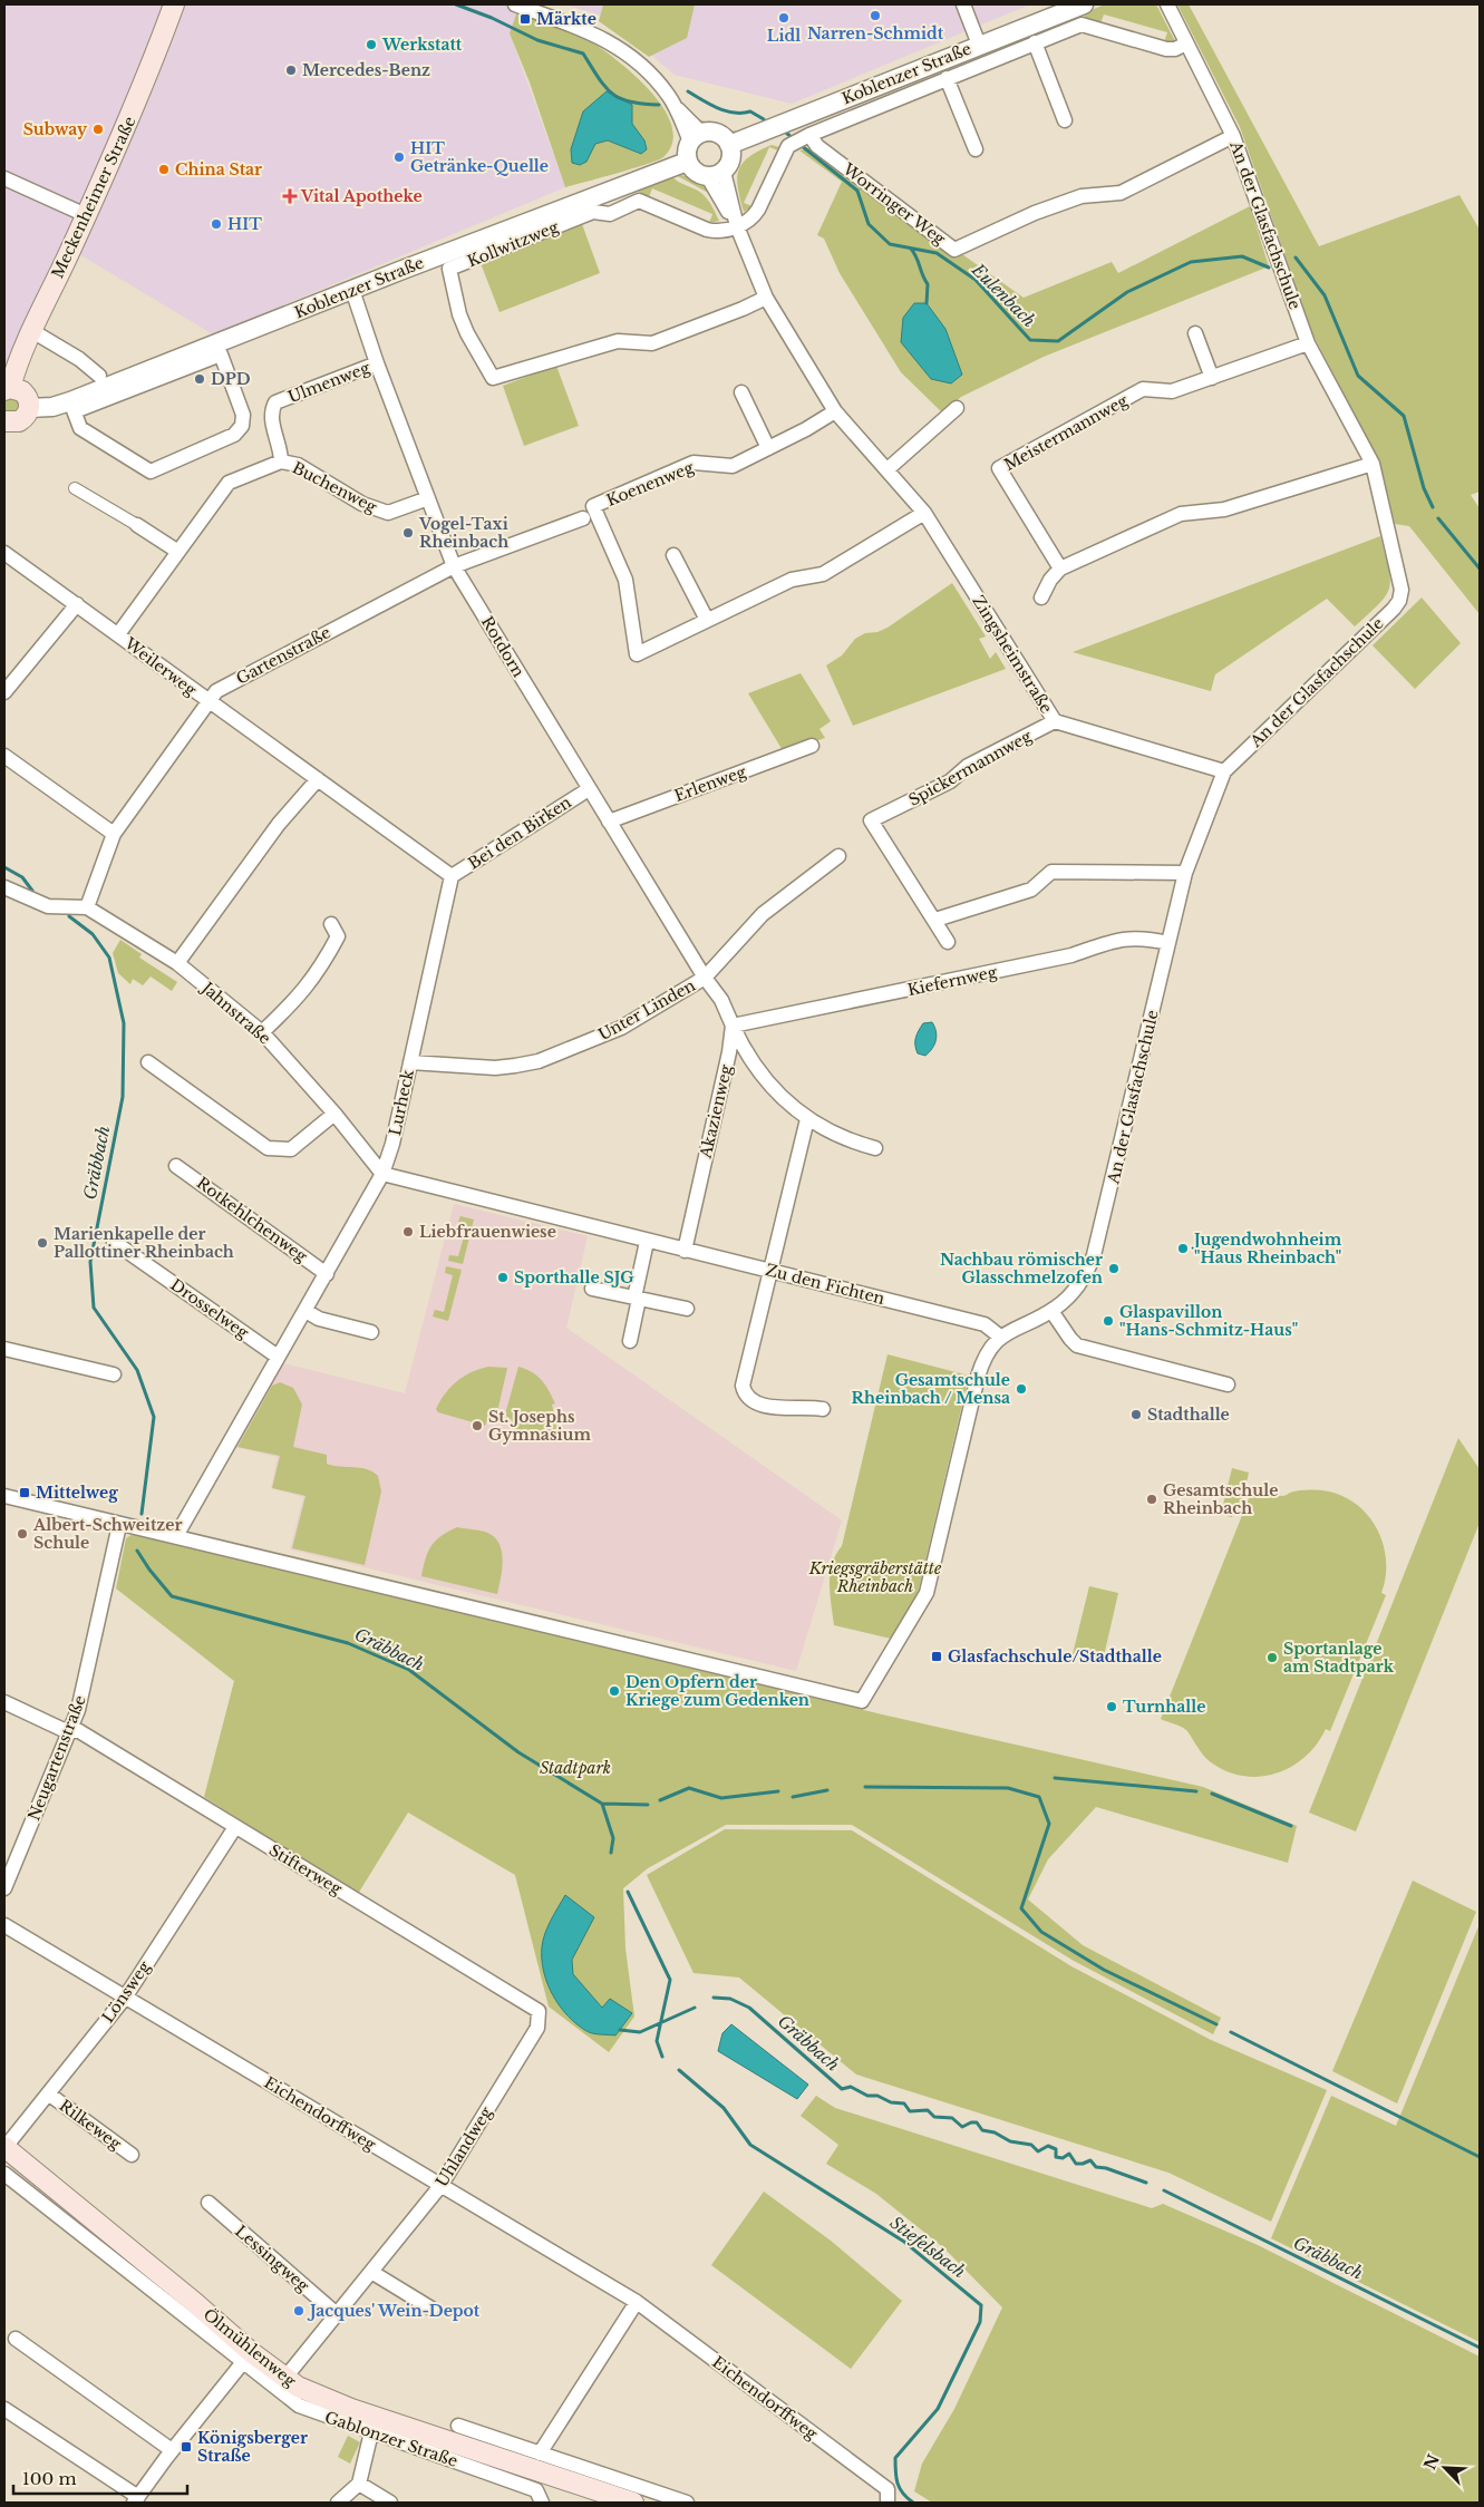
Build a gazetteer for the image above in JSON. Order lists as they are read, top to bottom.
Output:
{
  "streets": {
    "main road": ["Meckenheimer Straße", "Ölmühlenweg"],
    "street": [
      "Koblenzer Straße",
      "Worringer Weg",
      "An der Glasfachschule",
      "Kollwitzweg",
      "Ulmenweg",
      "Meistermannweg",
      "Koenenweg",
      "Buchenweg",
      "Rotdorn",
      "Zingsheimstraße",
      "Gartenstraße",
      "Weilerweg",
      "Spickermannweg",
      "Erlenweg",
      "Bei den Birken",
      "Kiefernweg",
      "Unter Linden",
      "Jahnstraße",
      "Lurheck",
      "Akazienweg",
      "Rotkehlchenweg",
      "Zu den Fichten",
      "Drosselweg",
      "Neugartenstraße",
      "Stifterweg",
      "Lönsweg",
      "Eichendorffweg",
      "Rilkeweg",
      "Uhlandweg",
      "Lessingweg",
      "Gablonzer Straße"
    ]
  },
  "crossings": [
    ["Koblenzer Straße", "Rotdorn"],
    ["Koblenzer Straße", "Zingsheimstraße"],
    ["Worringer Weg", "An der Glasfachschule"],
    ["An der Glasfachschule", "Meistermannweg"],
    ["An der Glasfachschule", "Zingsheimstraße"],
    ["An der Glasfachschule", "Kiefernweg"],
    ["An der Glasfachschule", "Zu den Fichten"],
    ["Kollwitzweg", "Zingsheimstraße"],
    ["Ulmenweg", "Buchenweg"],
    ["Ulmenweg", "Rotdorn"],
    ["Koenenweg", "Zingsheimstraße"],
    ["Buchenweg", "Rotdorn"],
    ["Buchenweg", "Weilerweg"],
    ["Rotdorn", "Gartenstraße"],
    ["Rotdorn", "Erlenweg"],
    ["Rotdorn", "Bei den Birken"],
    ["Rotdorn", "Unter Linden"],
    ["Zingsheimstraße", "Spickermannweg"],
    ["Gartenstraße", "Weilerweg"],
    ["Gartenstraße", "Jahnstraße"],
    ["Weilerweg", "Bei den Birken"],
    ["Weilerweg", "Lurheck"],
    ["Bei den Birken", "Lurheck"],
    ["Kiefernweg", "Akazienweg"],
    ["Unter Linden", "Lurheck"],
    ["Jahnstraße", "Lurheck"],
    ["Jahnstraße", "Zu den Fichten"],
    ["Lurheck", "Rotkehlchenweg"],
    ["Lurheck", "Zu den Fichten"],
    ["Lurheck", "Drosselweg"],
    ["Akazienweg", "Zu den Fichten"],
    ["Neugartenstraße", "Stifterweg"],
    ["Stifterweg", "Lönsweg"],
    ["Stifterweg", "Uhlandweg"],
    ["Lönsweg", "Eichendorffweg"],
    ["Lönsweg", "Rilkeweg"],
    ["Lönsweg", "Ölmühlenweg"],
    ["Eichendorffweg", "Uhlandweg"],
    ["Uhlandweg", "Lessingweg"],
    ["Uhlandweg", "Ölmühlenweg"],
    ["Ölmühlenweg", "Gablonzer Straße"]
  ],
  "water": ["Eulenbach", "Gräbbach", "Stiefelsbach"],
  "parks": ["Kriegsgräberstätte Rheinbach", "Stadtpark"],
  "places": {
    "other": [
      "Narren-Schmidt",
      "Lidl",
      "Werkstatt",
      "Mercedes-Benz",
      "Subway",
      "HIT Getränke-Quelle",
      "China Star",
      "HIT",
      "DPD",
      "Vogel-Taxi Rheinbach",
      "Liebfrauenwiese",
      "Marienkapelle der Pallottiner Rheinbach",
      "Jugendwohnheim \"Haus Rheinbach\"",
      "Nachbau römischer Glasschmelzofen",
      "Sporthalle SJG",
      "Glaspavillon \"Hans-Schmitz-Haus\"",
      "Gesamtschule Rheinbach / Mensa",
      "Stadthalle",
      "St. Josephs Gymnasium",
      "Gesamtschule Rheinbach",
      "Albert-Schweitzer Schule",
      "Sportanlage am Stadtpark",
      "Den Opfern der Kriege zum Gedenken",
      "Turnhalle",
      "Jacques' Wein-Depot"
    ],
    "transit": [
      "Märkte",
      "Mittelweg",
      "Glasfachschule/Stadthalle",
      "Königsberger Straße"
    ],
    "health": ["Vital Apotheke"]
  },
  "scale_bar": "100 m",
  "north": "top left"
}
